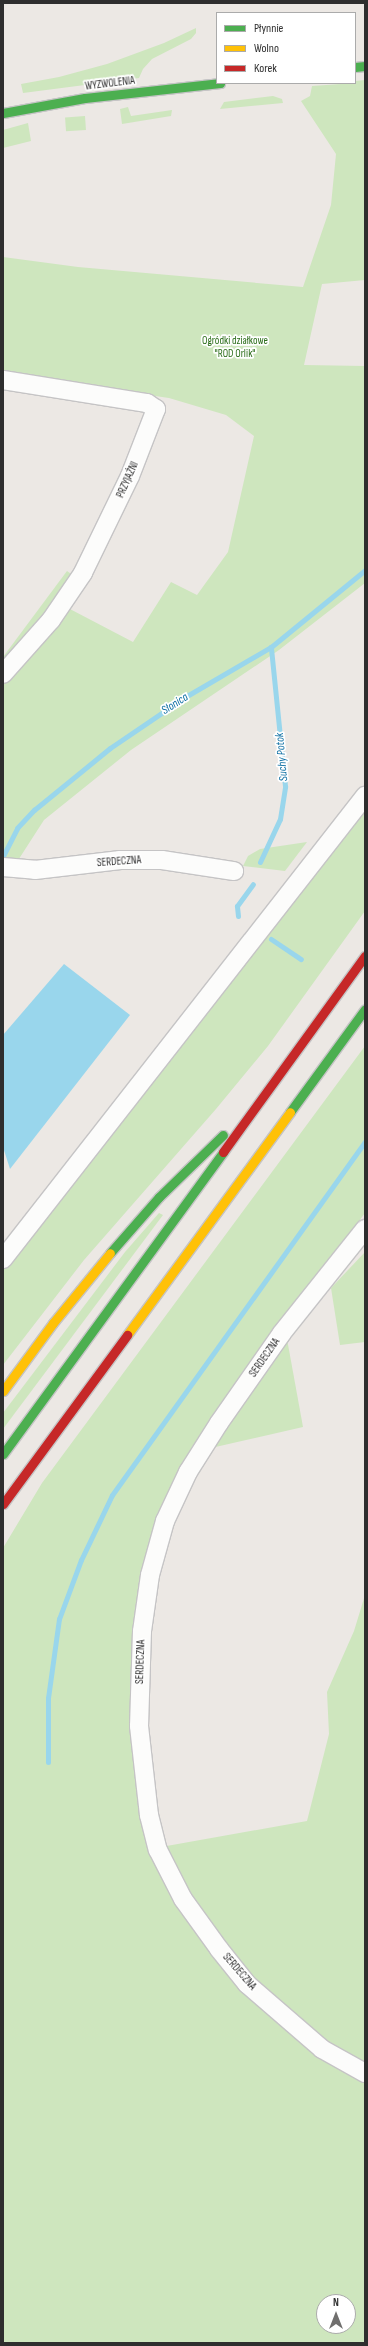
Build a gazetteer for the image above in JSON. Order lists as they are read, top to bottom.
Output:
{
  "streets": {
    "main road": ["WYZWOLENIA"],
    "street": ["PRZYJAŹNI", "SERDECZNA"]
  },
  "water": ["Słonica", "Suchy Potok"],
  "parks": ["Ogródki działkowe \"ROD Orlik\""],
  "legend": ["Płynnie", "Wolno", "Korek"],
  "north": "top"
}
